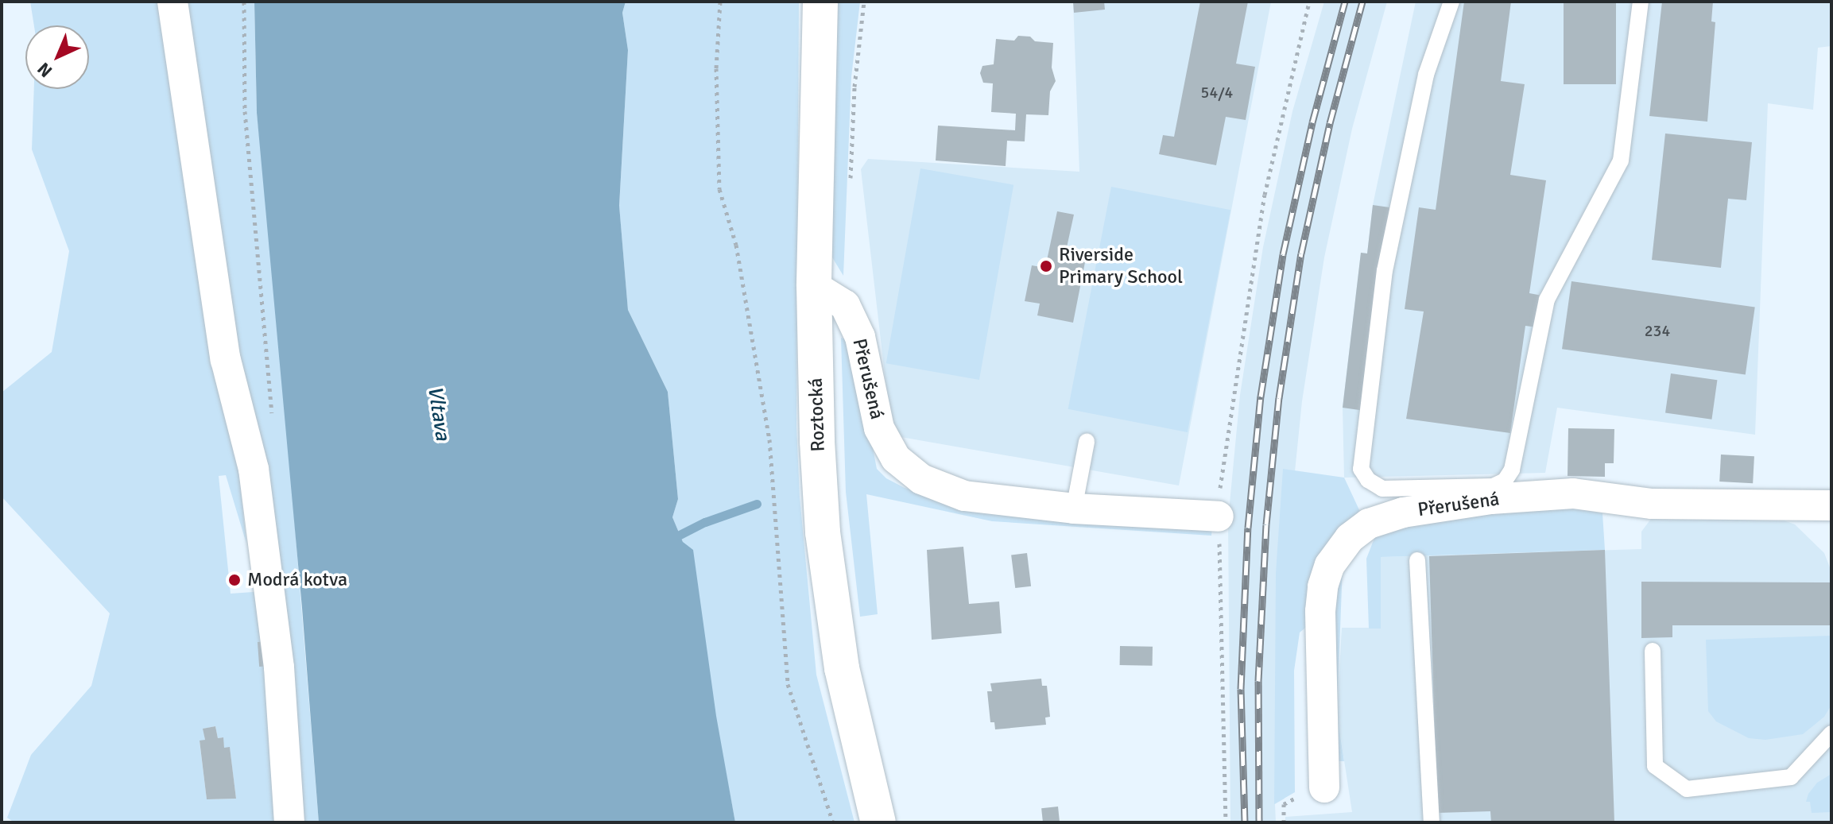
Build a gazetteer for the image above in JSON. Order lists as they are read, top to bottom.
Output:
{
  "streets": {
    "main road": ["Roztocká"],
    "street": ["Přerušená"]
  },
  "crossings": [
    ["Přerušená", "Roztocká"]
  ],
  "water": ["Vltava"],
  "places": ["Riverside Primary School", "Modrá kotva"],
  "house_numbers": ["54/4", "234"],
  "north": "bottom left"
}
